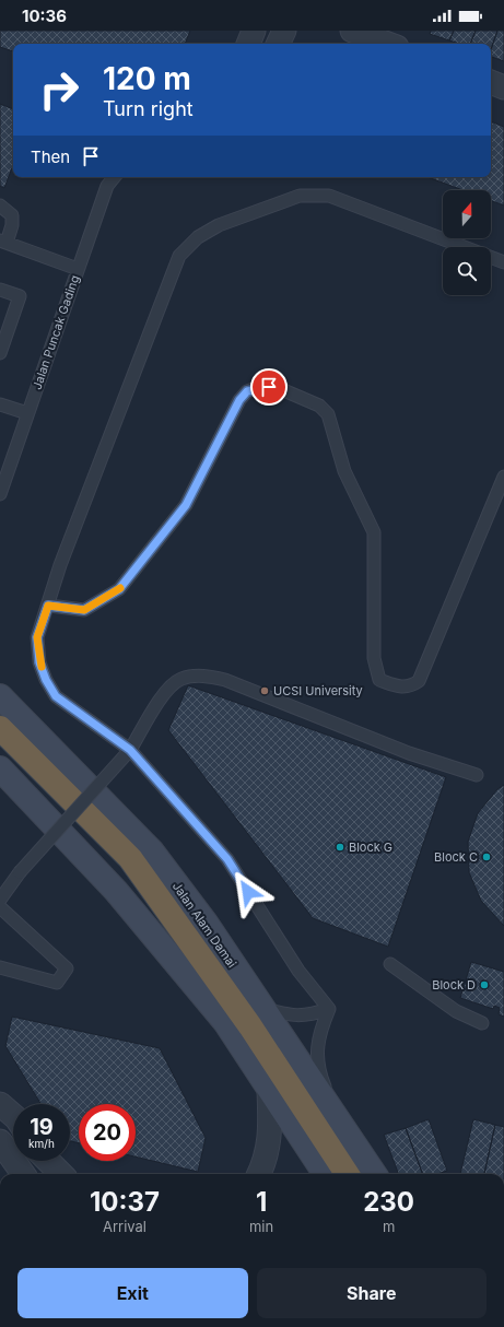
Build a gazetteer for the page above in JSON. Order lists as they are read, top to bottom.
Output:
{
  "streets": {
    "main road": ["Jalan Alam Damai"],
    "lane": ["Jalan Puncak Gading"]
  },
  "places": [
    "UCSI University",
    "Block G",
    "Block C",
    "Block D"
  ],
  "north": "top",
  "page": {
    "status": "10:36",
    "turn": ["120 m", "Turn right"],
    "then": "Then",
    "speed": "19 km/h",
    "limit": "20",
    "eta": [
      "10:37",
      "Arrival",
      "1",
      "min",
      "230",
      "m"
    ],
    "buttons": ["Exit", "Share"]
  }
}
